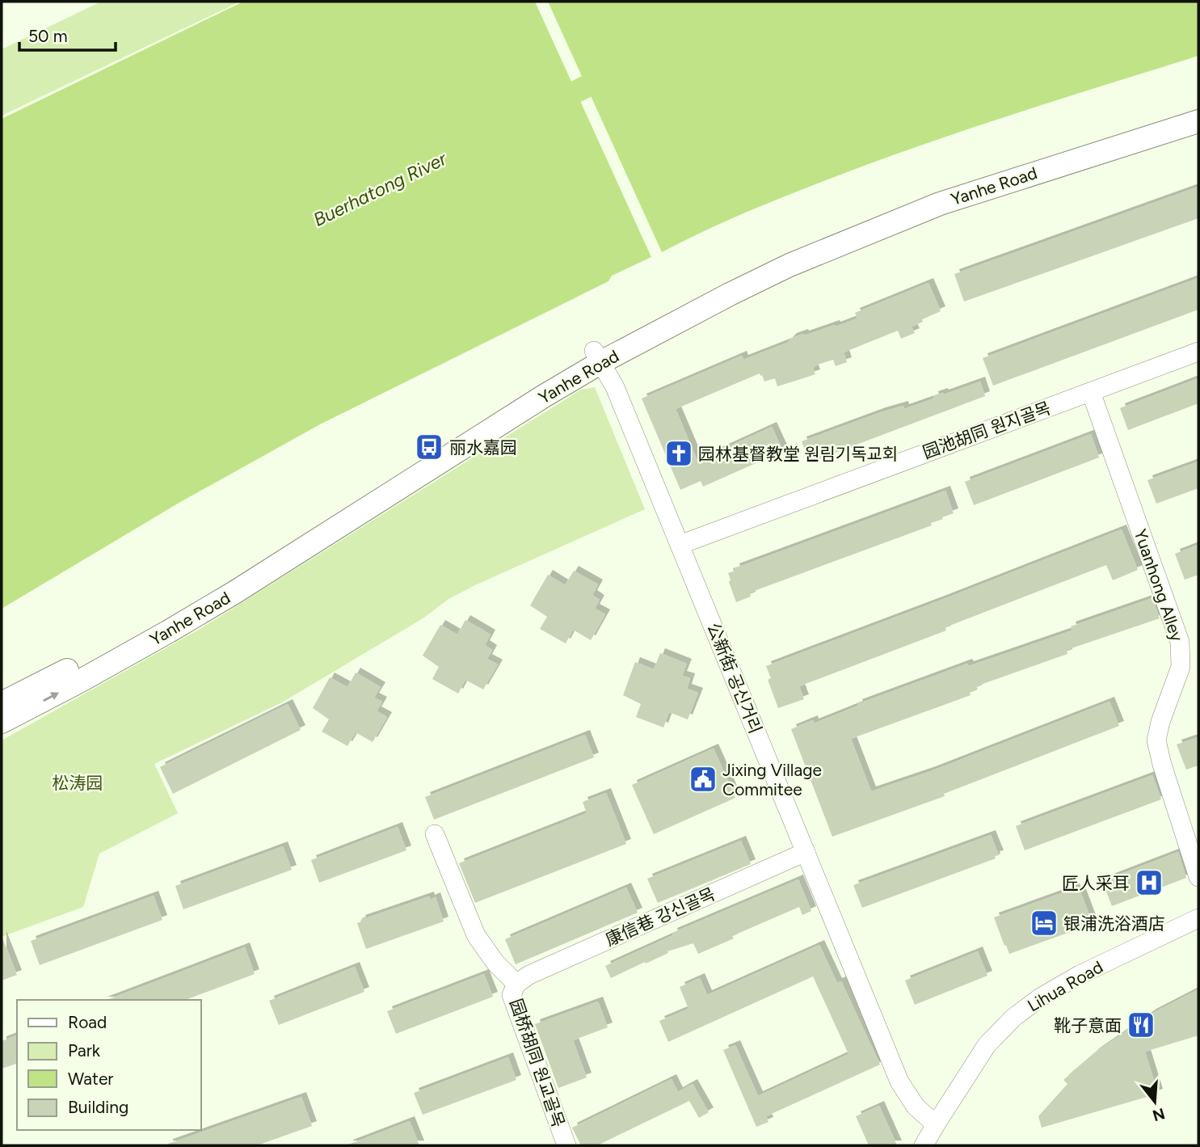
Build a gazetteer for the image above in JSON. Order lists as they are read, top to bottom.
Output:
{
  "streets": {
    "main road": ["Yanhe Road"],
    "street": [
      "园池胡同 원지골목",
      "Yuanhong Alley",
      "公新街 공신거리",
      "康信巷 강신골목",
      "Lihua Road",
      "园桥胡同 원교골목"
    ]
  },
  "crossings": [
    ["Yanhe Road", "公新街 공신거리"],
    ["园池胡同 원지골목", "Yuanhong Alley"],
    ["园池胡同 원지골목", "公新街 공신거리"],
    ["公新街 공신거리", "康信巷 강신골목"],
    ["公新街 공신거리", "Lihua Road"],
    ["康信巷 강신골목", "园桥胡同 원교골목"]
  ],
  "water": ["Buerhatong River"],
  "parks": ["松涛园"],
  "places": {
    "bus stop": ["丽水嘉园"],
    "church": ["园林基督教堂 원림기독교회"],
    "public building": ["Jixing Village Commitee"],
    "hospital": ["匠人采耳"],
    "hotel": ["银浦洗浴酒店"],
    "restaurant": ["靴子意面"]
  },
  "legend": [
    "Road",
    "Park",
    "Water",
    "Building"
  ],
  "scale_bar": "50 m",
  "north": "bottom"
}
